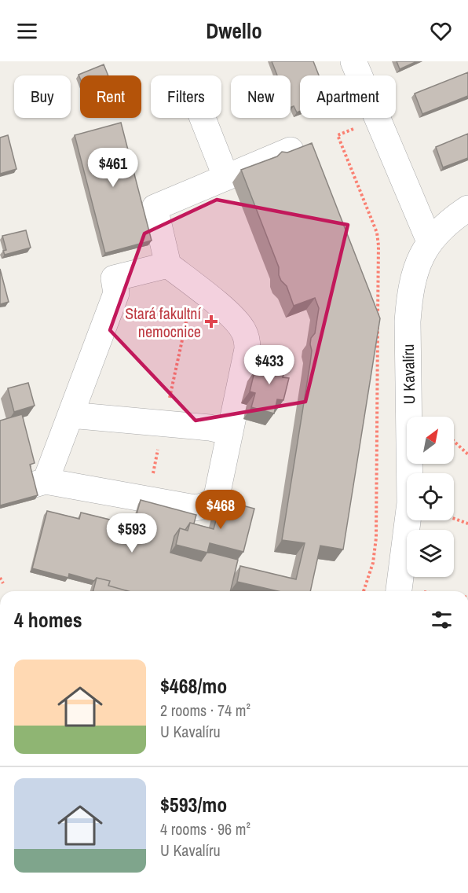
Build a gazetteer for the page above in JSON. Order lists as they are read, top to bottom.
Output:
{
  "streets": {
    "street": ["U Kavalíru"]
  },
  "places": {
    "health": ["Stará fakultní nemocnice"]
  },
  "north": "top right",
  "page": {
    "header": "Dwello",
    "chip": [
      "Buy",
      "Rent",
      "Filters",
      "New",
      "Apartment"
    ],
    "price": [
      "$461",
      "$433",
      "$468",
      "$593"
    ],
    "heading": "4 homes",
    "list": [
      {
        "name": "$468/mo",
        "note": "2 rooms · 74 m² · U Kavalíru"
      },
      {
        "name": "$593/mo",
        "note": "4 rooms · 96 m² · U Kavalíru"
      }
    ]
  }
}
